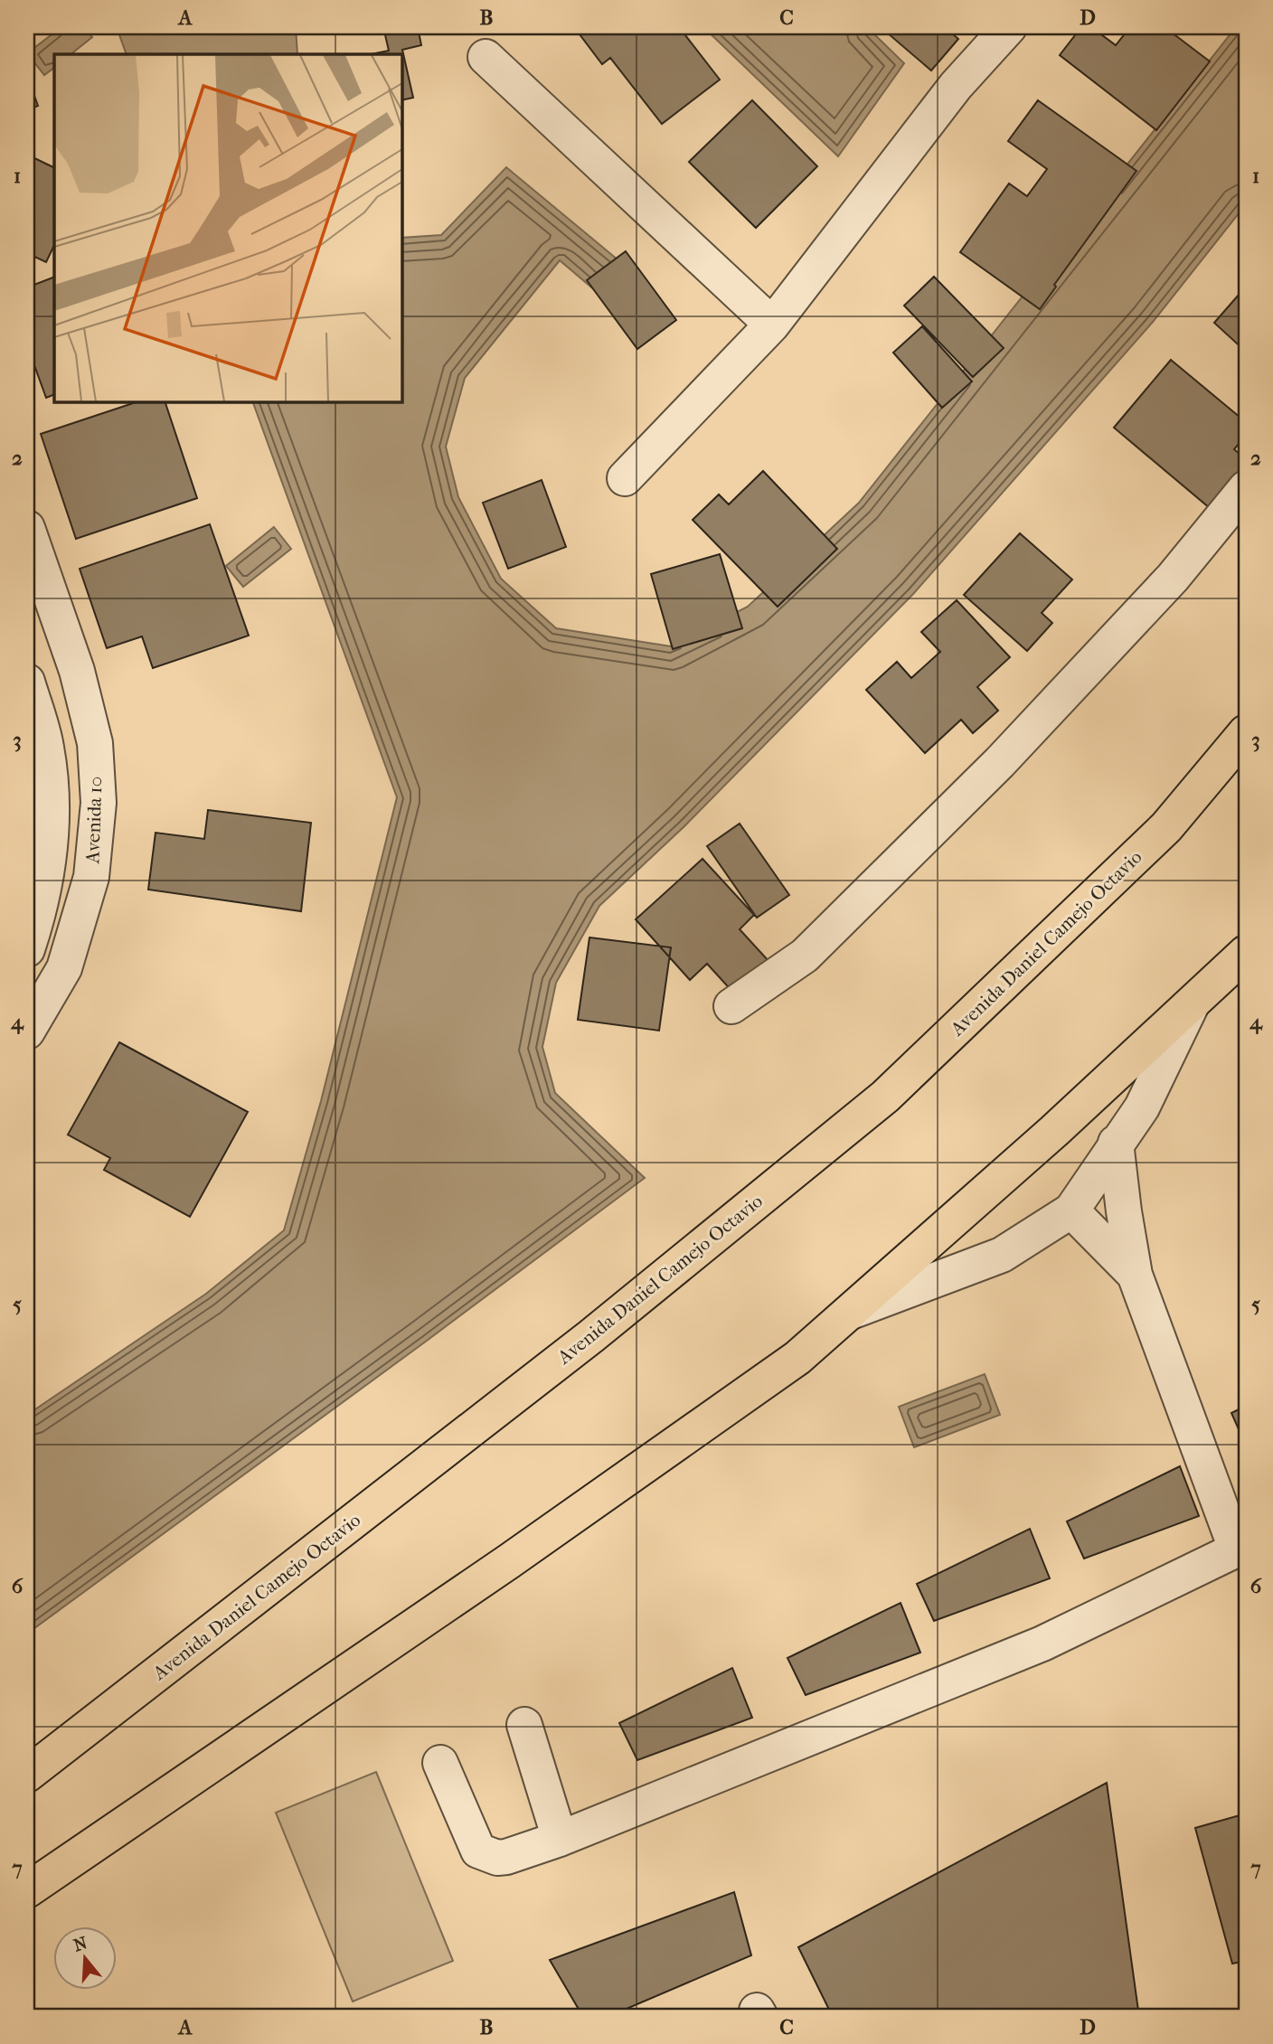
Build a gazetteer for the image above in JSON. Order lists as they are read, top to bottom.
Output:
{
  "streets": {
    "main road": ["Avenida Daniel Camejo Octavio"],
    "street": ["Avenida 10"]
  },
  "north": "top",
  "grid": {
    "columns": [
      "A",
      "B",
      "C",
      "D"
    ],
    "rows": [
      "1",
      "2",
      "3",
      "4",
      "5",
      "6",
      "7"
    ]
  }
}
